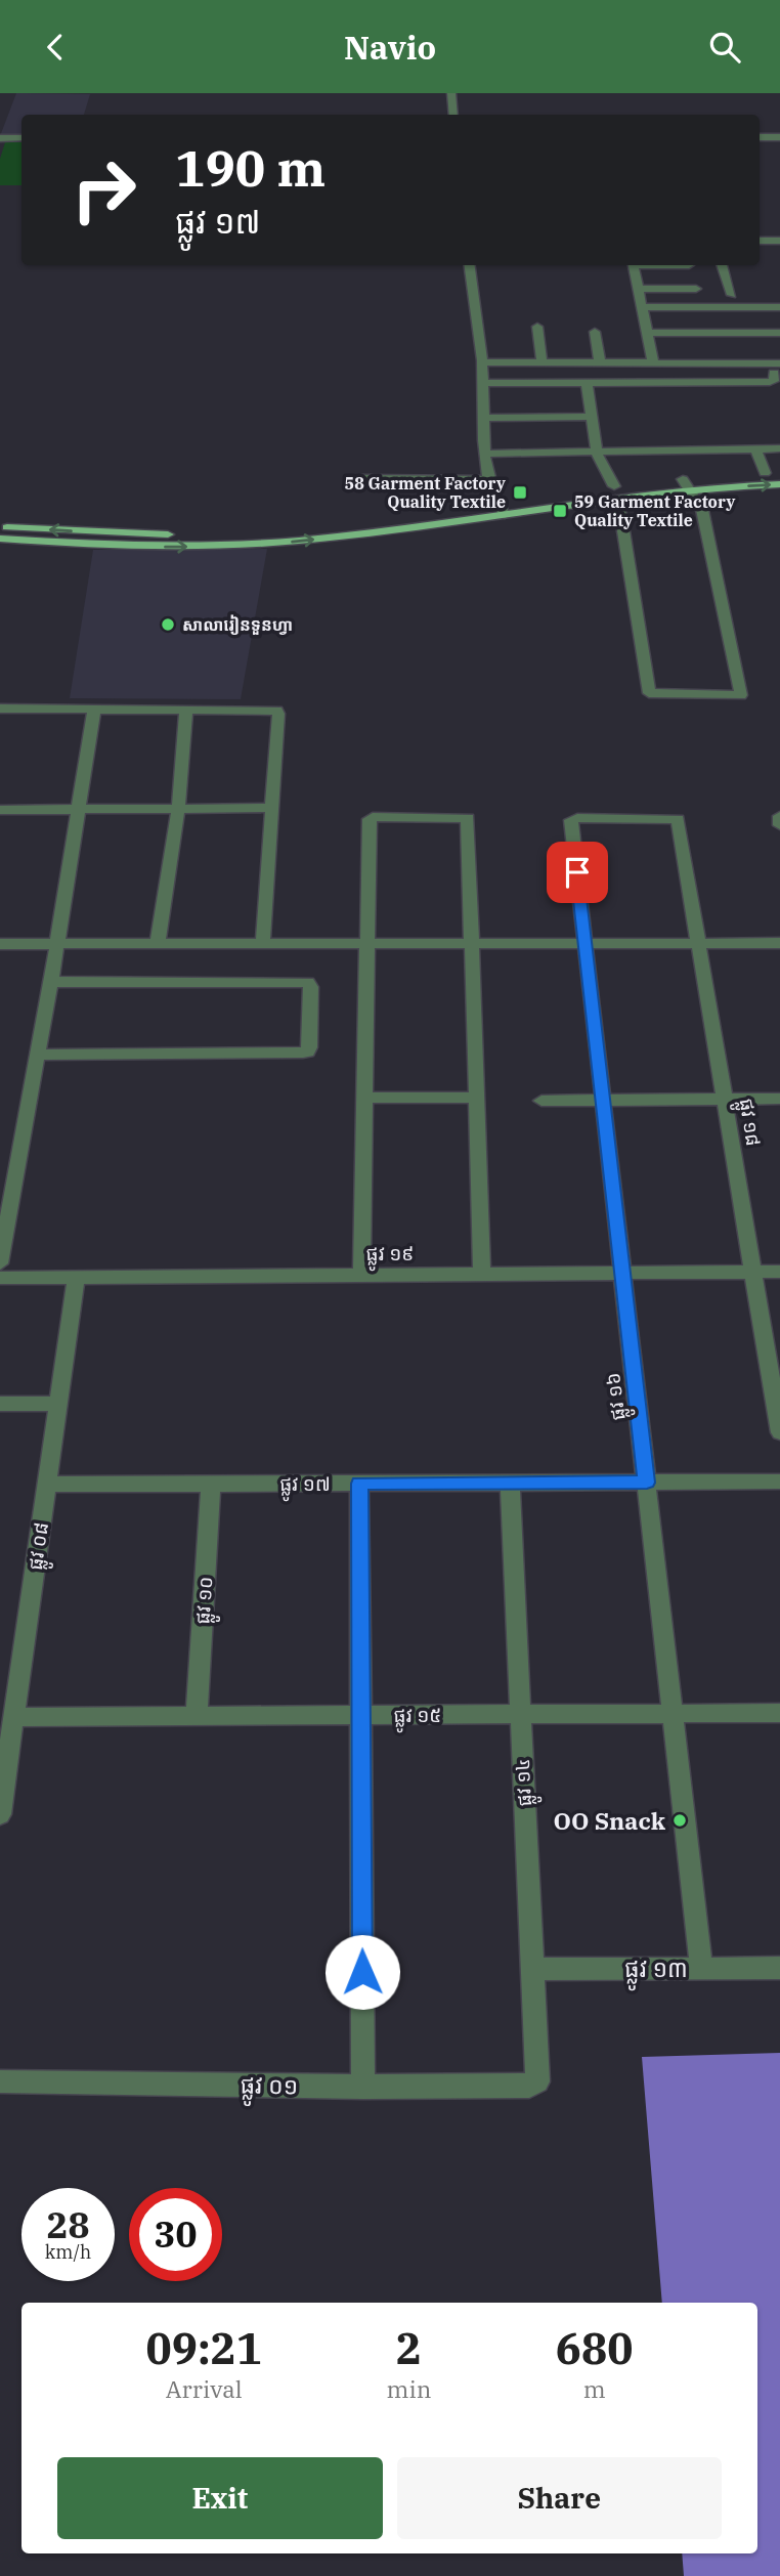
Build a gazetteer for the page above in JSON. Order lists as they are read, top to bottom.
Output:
{
  "streets": {
    "street": [
      "ផ្លូវ ១៨",
      "ផ្លូវ ១៩",
      "ផ្លូវ ១៦",
      "ផ្លូវ ១៧",
      "ផ្លូវ ០៨",
      "ផ្លូវ ១០",
      "ផ្លូវ ១៥",
      "ផ្លូវ ១៤",
      "ផ្លូវ ១៣",
      "ផ្លូវ ០១"
    ]
  },
  "crossings": [
    ["ផ្លូវ ១៨", "ផ្លូវ ១៩"],
    ["ផ្លូវ ១៨", "ផ្លូវ ១៦"],
    ["ផ្លូវ ១៩", "ផ្លូវ ១៦"],
    ["ផ្លូវ ១៩", "ផ្លូវ ០៨"],
    ["ផ្លូវ ១៦", "ផ្លូវ ១៧"],
    ["ផ្លូវ ១៦", "ផ្លូវ ១៥"],
    ["ផ្លូវ ១៦", "ផ្លូវ ១៣"],
    ["ផ្លូវ ១៧", "ផ្លូវ ០៨"],
    ["ផ្លូវ ១៧", "ផ្លូវ ១០"],
    ["ផ្លូវ ១៧", "ផ្លូវ ១៤"],
    ["ផ្លូវ ០៨", "ផ្លូវ ១៥"],
    ["ផ្លូវ ១០", "ផ្លូវ ១៥"],
    ["ផ្លូវ ១៥", "ផ្លូវ ១៤"],
    ["ផ្លូវ ១៤", "ផ្លូវ ១៣"],
    ["ផ្លូវ ១៤", "ផ្លូវ ០១"]
  ],
  "places": {
    "transit": ["58 Garment Factory Quality Textile", "59 Garment Factory Quality Textile"],
    "other": ["សាលារៀនទួនហ្វា", "OO Snack"]
  },
  "page": {
    "header": "Navio",
    "turn": ["190 m", "ផ្លូវ ១៧"],
    "speed": "28 km/h",
    "limit": "30",
    "eta": [
      "09:21",
      "Arrival",
      "2",
      "min",
      "680",
      "m"
    ],
    "buttons": ["Exit", "Share"]
  }
}
